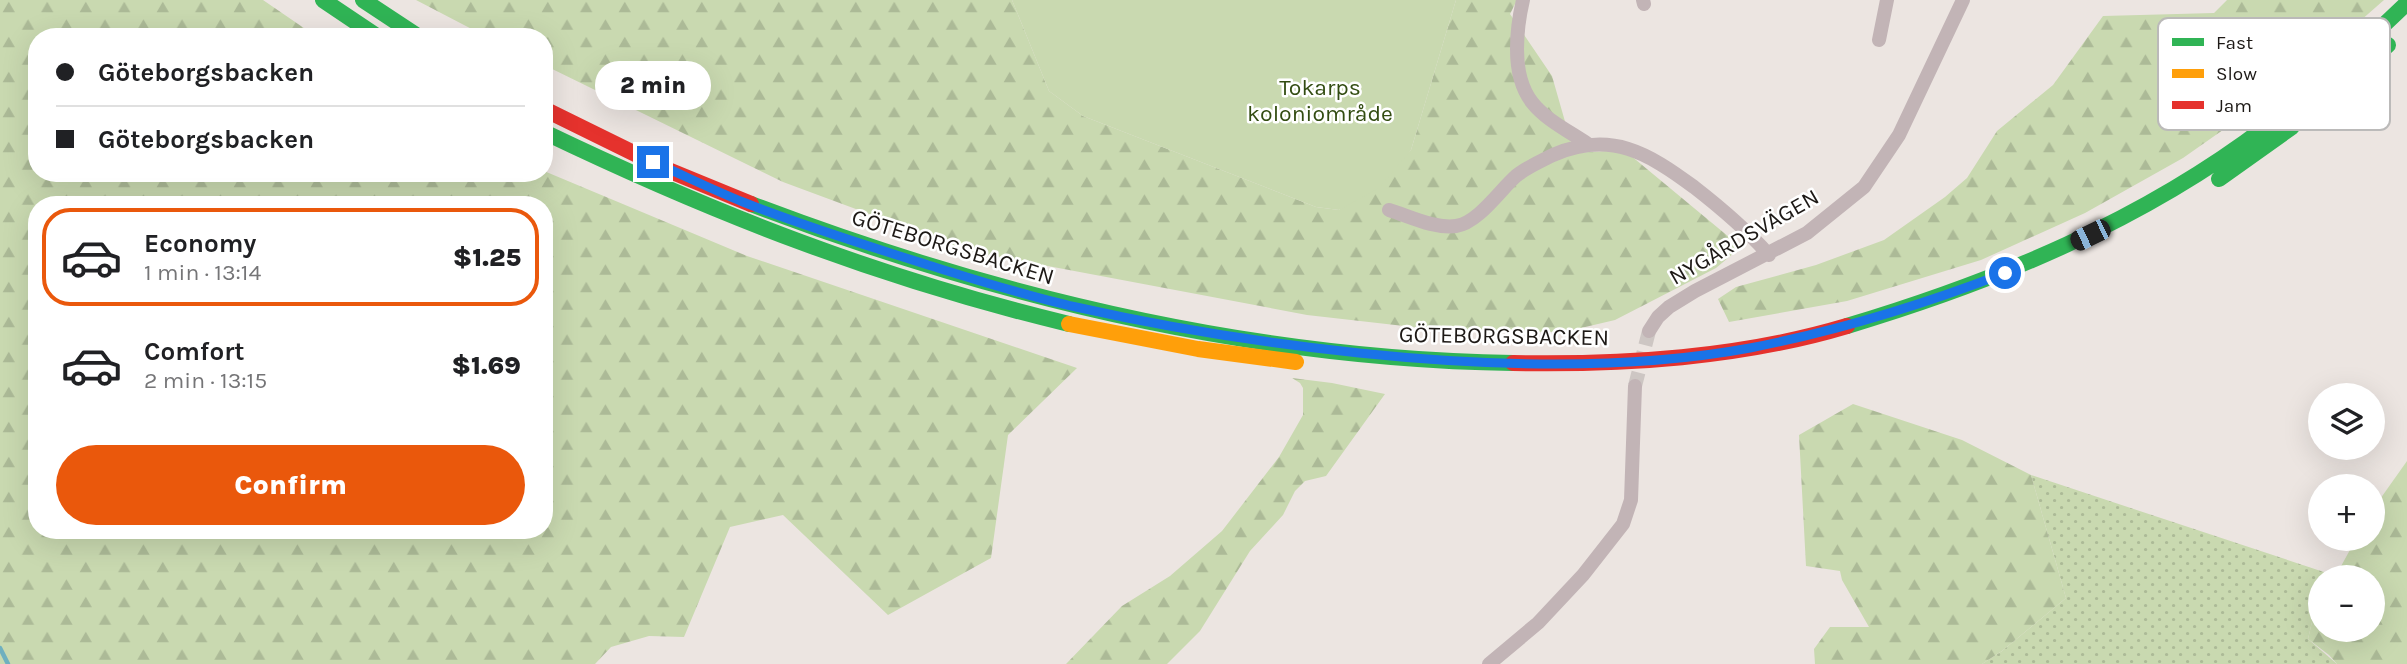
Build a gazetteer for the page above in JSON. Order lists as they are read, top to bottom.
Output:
{
  "streets": {
    "highway": ["GÖTEBORGSBACKEN"],
    "street": ["NYGÅRDSVÄGEN"]
  },
  "parks": ["Tokarps koloniområde"],
  "legend": ["Fast", "Slow", "Jam"],
  "page": {
    "banner": ["Göteborgsbacken", "Göteborgsbacken"],
    "bubble": "2 min",
    "list": [
      {
        "name": "Economy",
        "note": "1 min · 13:14",
        "value": "$1.25"
      },
      {
        "name": "Comfort",
        "note": "2 min · 13:15",
        "value": "$1.69"
      }
    ],
    "map_buttons": ["+", "−"],
    "buttons": "Confirm"
  }
}
